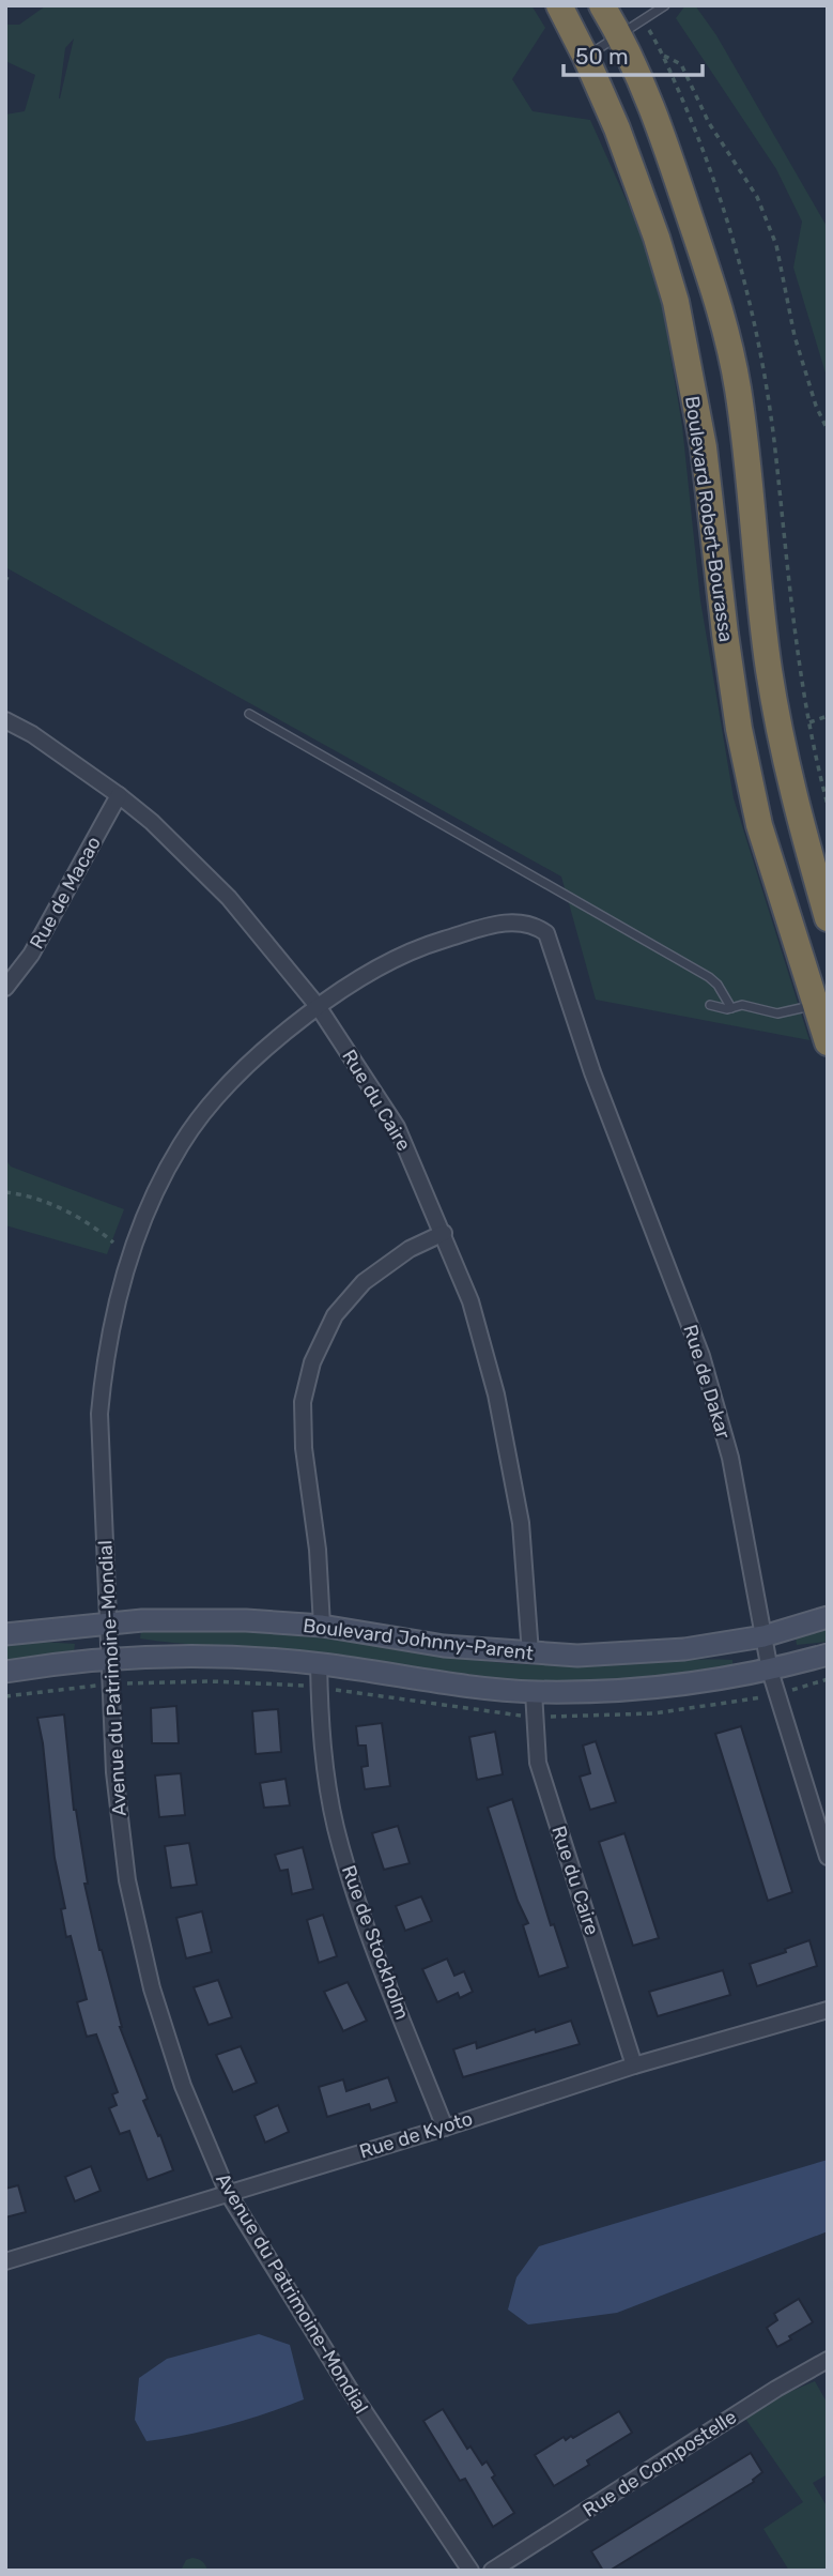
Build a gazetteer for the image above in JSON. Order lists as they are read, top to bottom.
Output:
{
  "streets": {
    "highway": ["Boulevard Robert-Bourassa"],
    "street": [
      "Rue de Macao",
      "Rue du Caire",
      "Rue de Dakar",
      "Boulevard Johnny-Parent",
      "Avenue du Patrimoine-Mondial",
      "Rue de Stockholm",
      "Rue de Kyoto",
      "Rue de Compostelle"
    ]
  },
  "crossings": [
    ["Rue de Macao", "Rue du Caire"],
    ["Rue du Caire", "Boulevard Johnny-Parent"],
    ["Rue du Caire", "Avenue du Patrimoine-Mondial"],
    ["Rue du Caire", "Rue de Kyoto"],
    ["Rue de Dakar", "Boulevard Johnny-Parent"],
    ["Rue de Dakar", "Avenue du Patrimoine-Mondial"],
    ["Boulevard Johnny-Parent", "Avenue du Patrimoine-Mondial"],
    ["Boulevard Johnny-Parent", "Rue de Stockholm"],
    ["Avenue du Patrimoine-Mondial", "Rue de Kyoto"],
    ["Rue de Stockholm", "Rue de Kyoto"]
  ],
  "scale_bar": "50 m"
}
